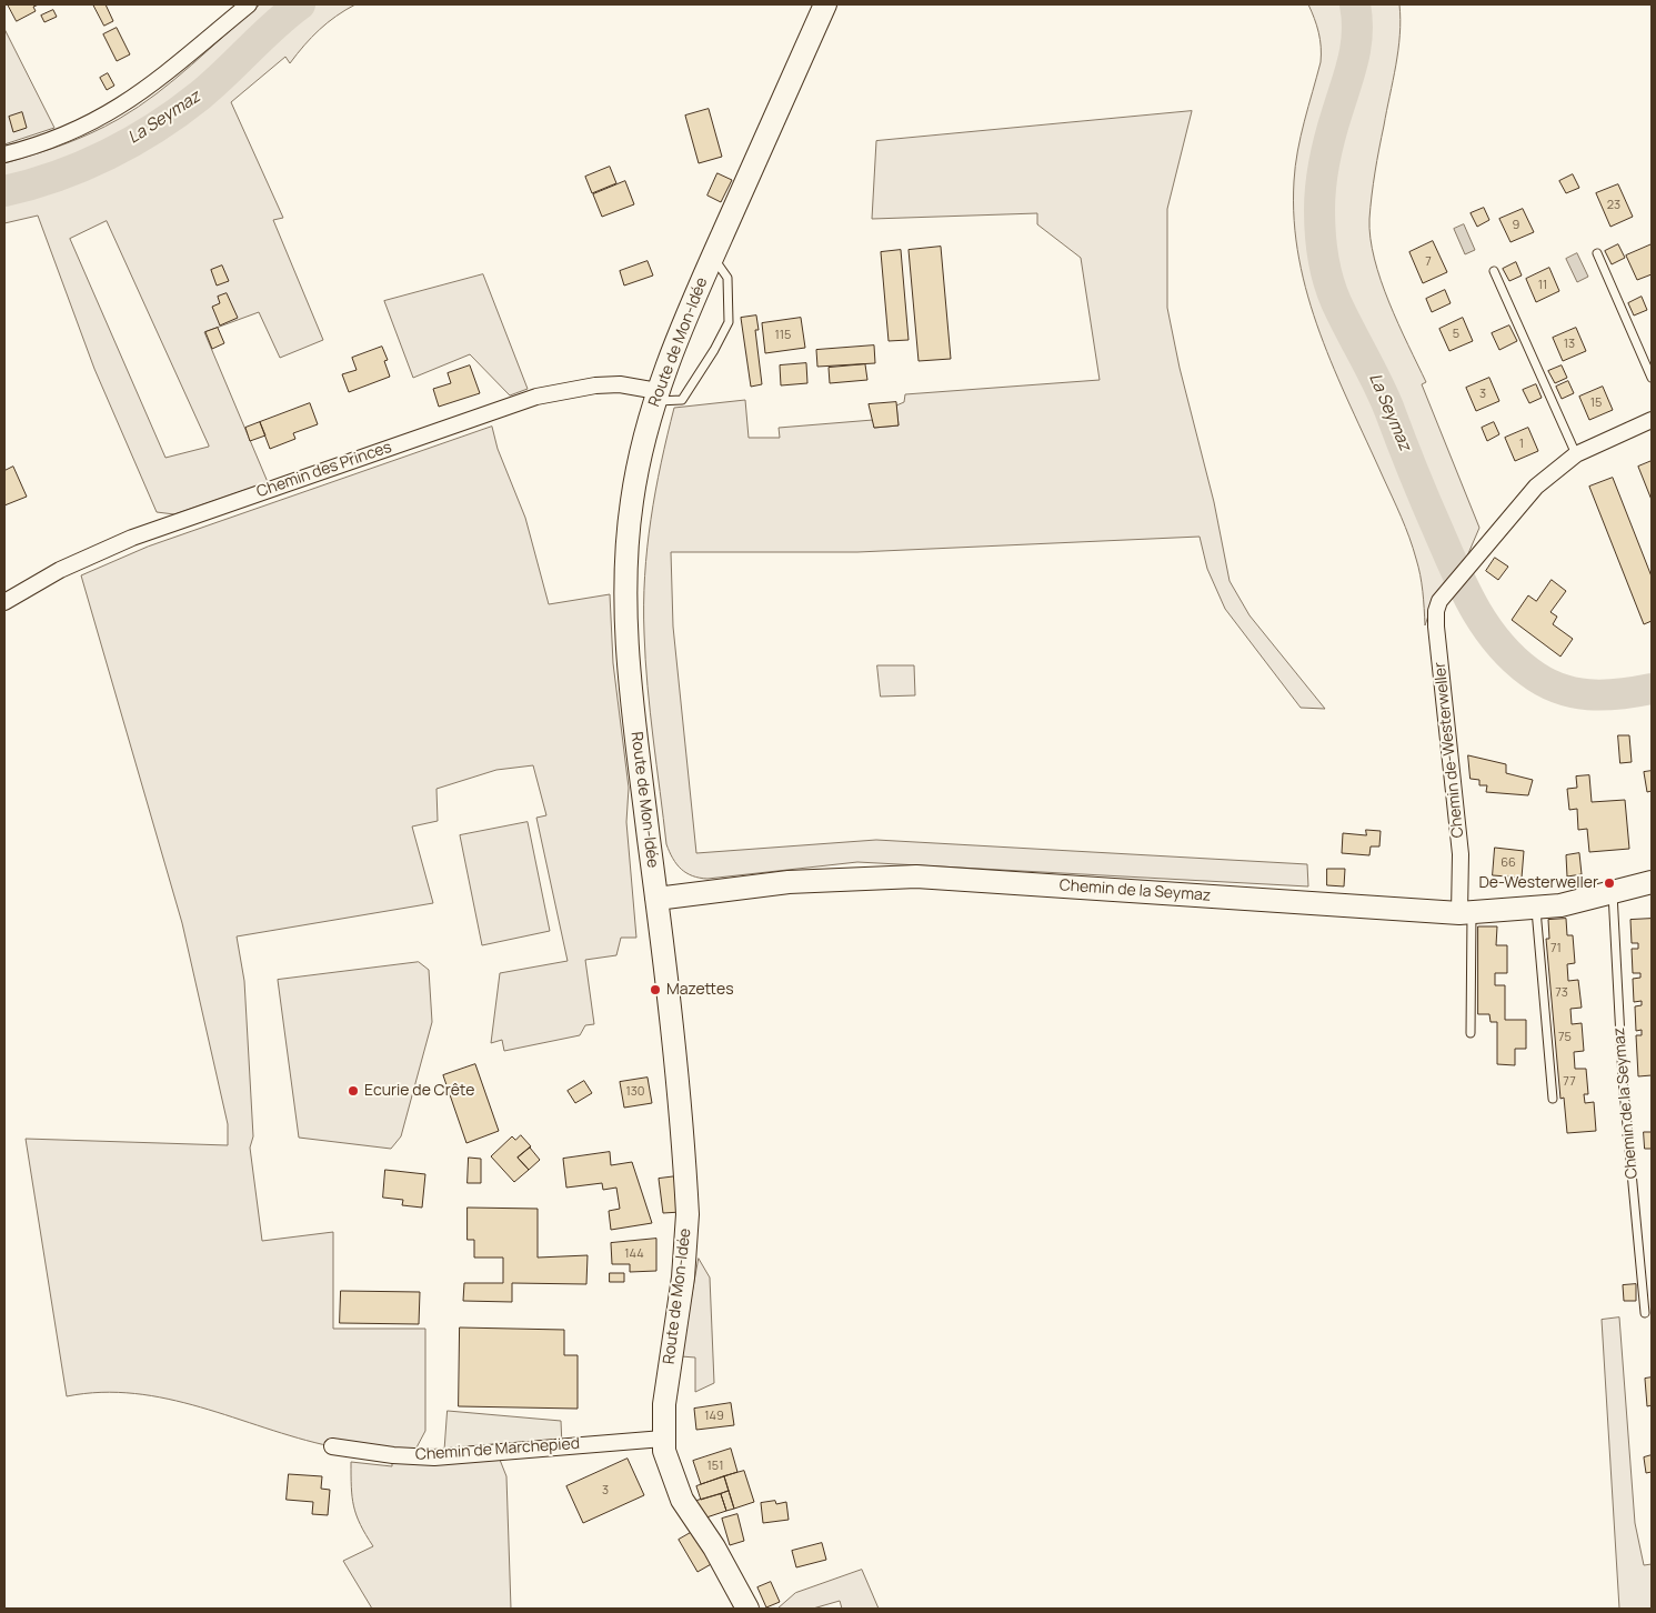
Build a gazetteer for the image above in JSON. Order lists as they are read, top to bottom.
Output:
{
  "streets": {
    "street": [
      "Route de Mon-Idée",
      "Chemin des Princes",
      "Chemin de-Westerweller",
      "Chemin de la Seymaz",
      "Chemin de Marchepied"
    ]
  },
  "crossings": [
    ["Route de Mon-Idée", "Chemin des Princes"],
    ["Route de Mon-Idée", "Chemin de la Seymaz"],
    ["Route de Mon-Idée", "Chemin de Marchepied"],
    ["Chemin de-Westerweller", "Chemin de la Seymaz"]
  ],
  "water": ["La Seymaz"],
  "places": ["De-Westerweller", "Mazettes", "Ecurie de Crête"],
  "house_numbers": [
    "23",
    "9",
    "7",
    "11",
    "5",
    "115",
    "13",
    "3",
    "15",
    "1",
    "66",
    "71",
    "73",
    "75",
    "77",
    "130",
    "144",
    "149",
    "151",
    "3"
  ]
}
